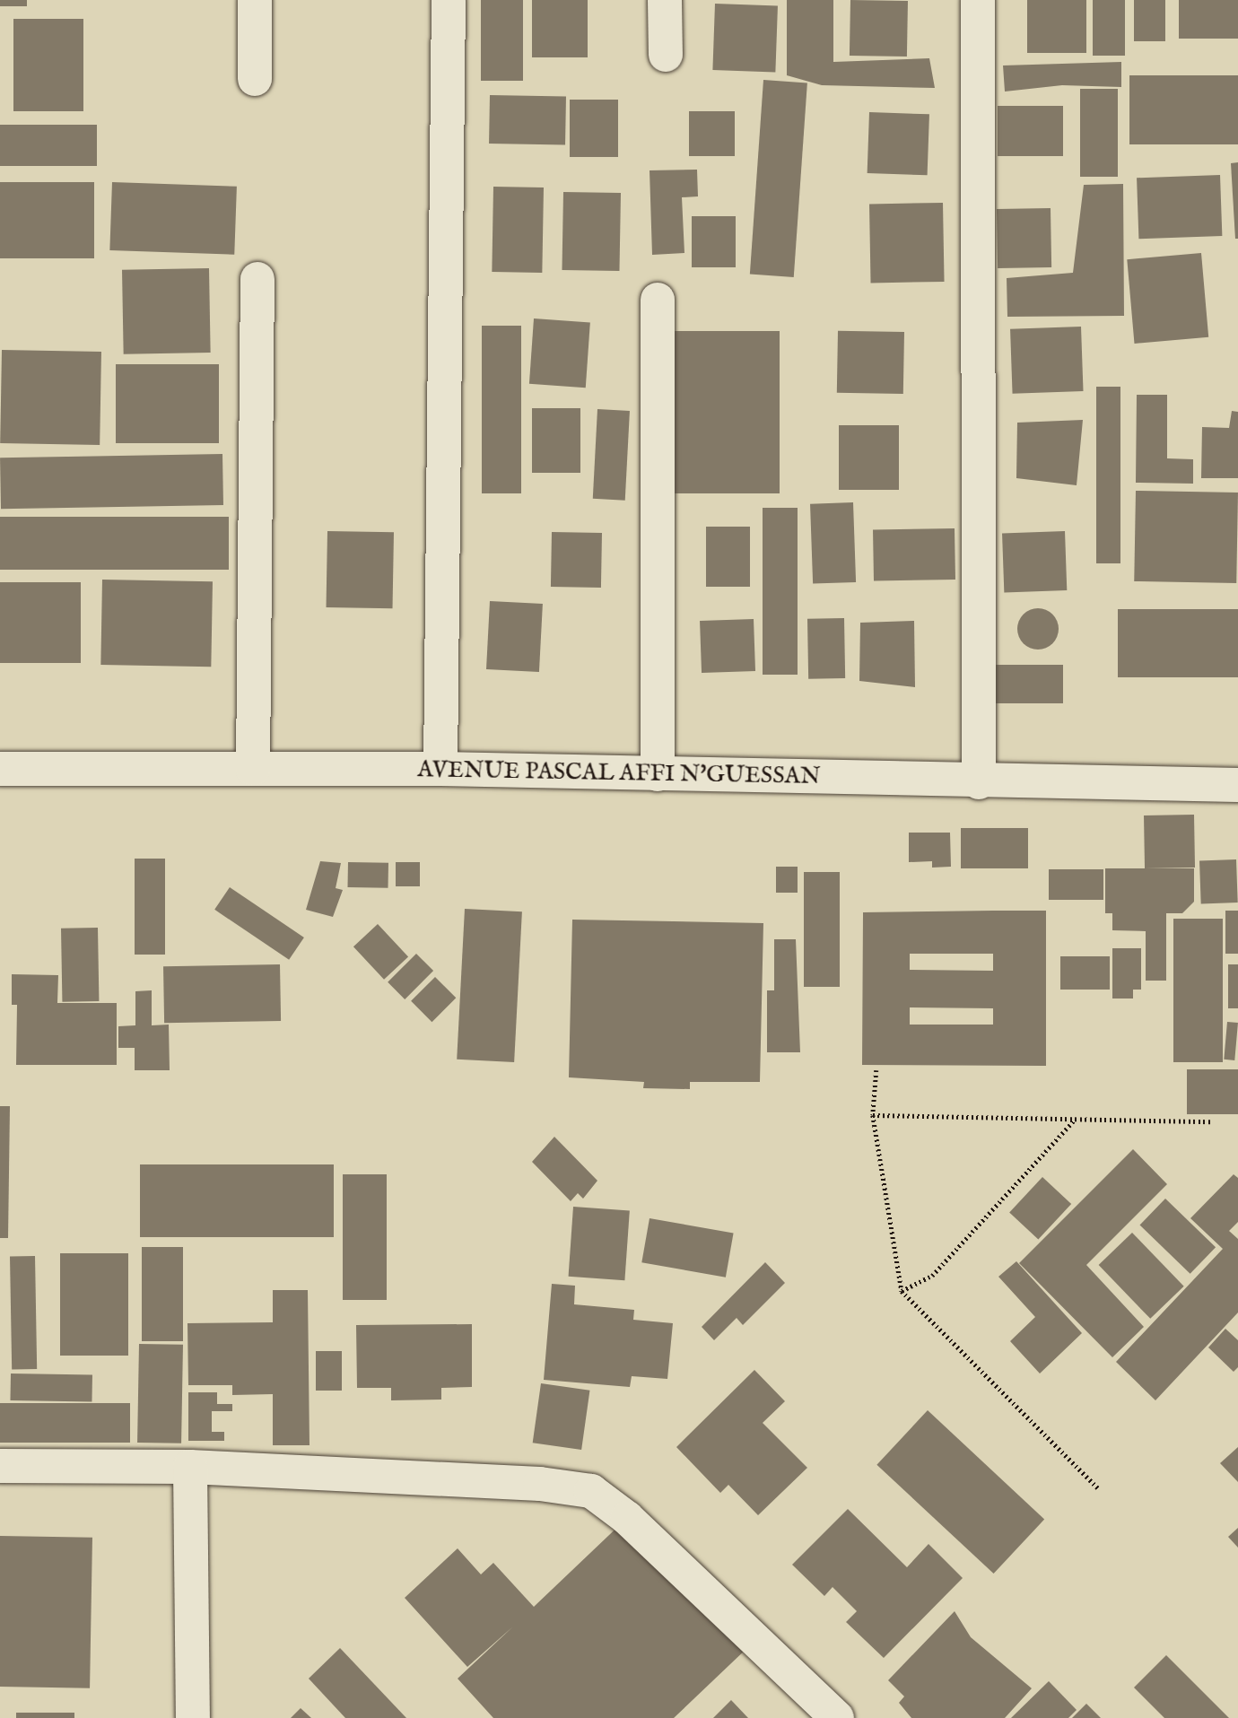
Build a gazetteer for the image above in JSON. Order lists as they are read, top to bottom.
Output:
{
  "streets": {
    "street": ["AVENUE PASCAL AFFI N'GUESSAN"]
  }
}
